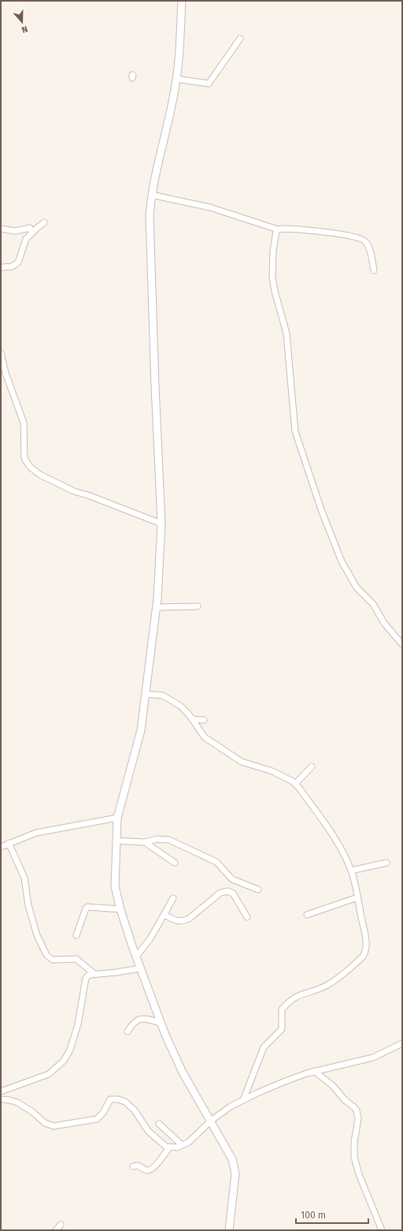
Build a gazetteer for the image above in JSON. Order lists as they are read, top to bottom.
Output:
{
  "scale_bar": "100 m",
  "north": "bottom"
}
